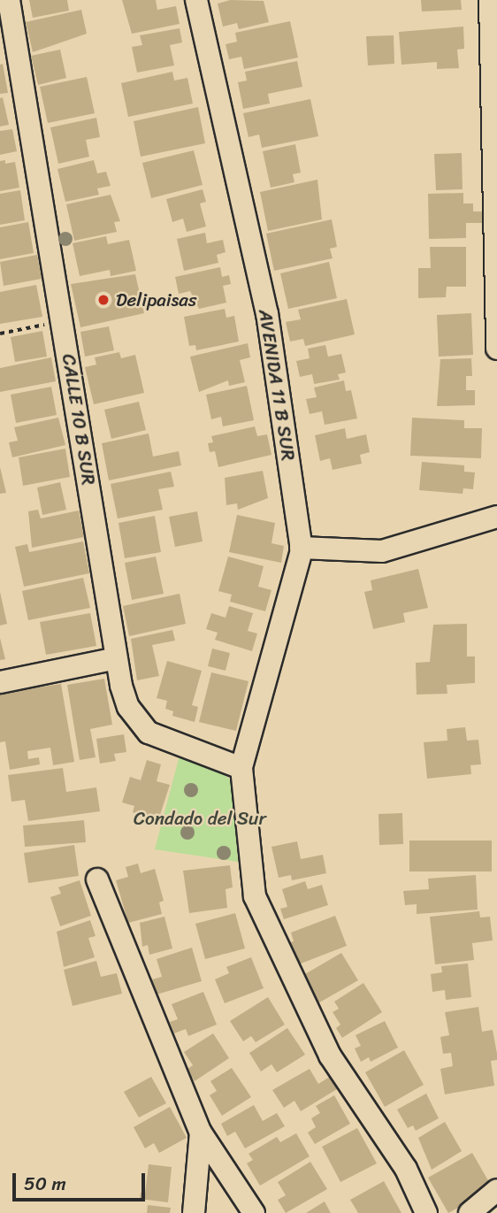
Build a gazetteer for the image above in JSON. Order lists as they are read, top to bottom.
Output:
{
  "streets": {
    "street": ["AVENIDA 11 B SUR", "CALLE 10 B SUR"]
  },
  "crossings": [
    ["AVENIDA 11 B SUR", "CALLE 10 B SUR"]
  ],
  "parks": ["Condado del Sur"],
  "places": ["Delipaisas"],
  "scale_bar": "50 m"
}
